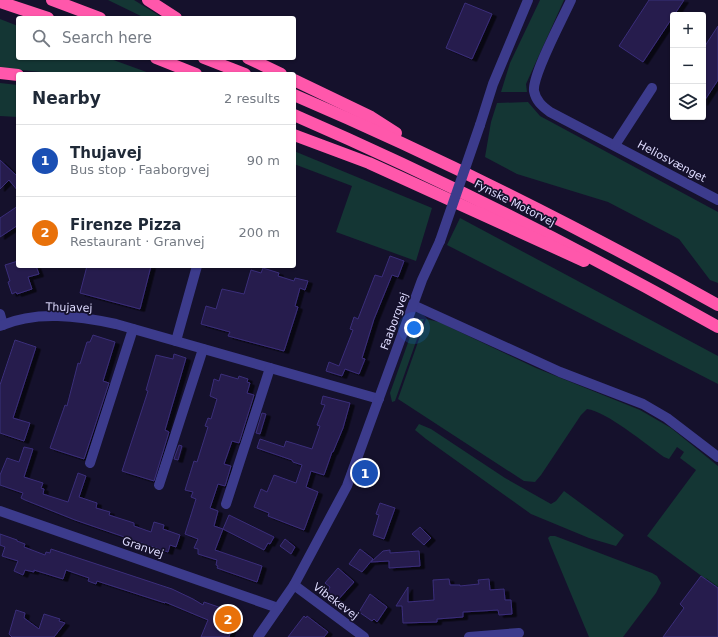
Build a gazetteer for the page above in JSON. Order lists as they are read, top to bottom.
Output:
{
  "streets": {
    "highway": ["Fynske Motorvej"],
    "street": [
      "Heliosvænget",
      "Thujavej",
      "Faaborgvej",
      "Granvej",
      "Vibekevej"
    ]
  },
  "crossings": [
    ["Thujavej", "Faaborgvej"],
    ["Faaborgvej", "Granvej"],
    ["Faaborgvej", "Vibekevej"]
  ],
  "page": {
    "map_buttons": ["+", "−"],
    "search": "Search here",
    "heading": ["Nearby", "2 results"],
    "list": [
      {
        "mark": "1",
        "name": "Thujavej",
        "note": "Bus stop · Faaborgvej",
        "value": "90 m"
      },
      {
        "mark": "2",
        "name": "Firenze Pizza",
        "note": "Restaurant · Granvej",
        "value": "200 m"
      }
    ],
    "pins": ["1", "2"]
  }
}
